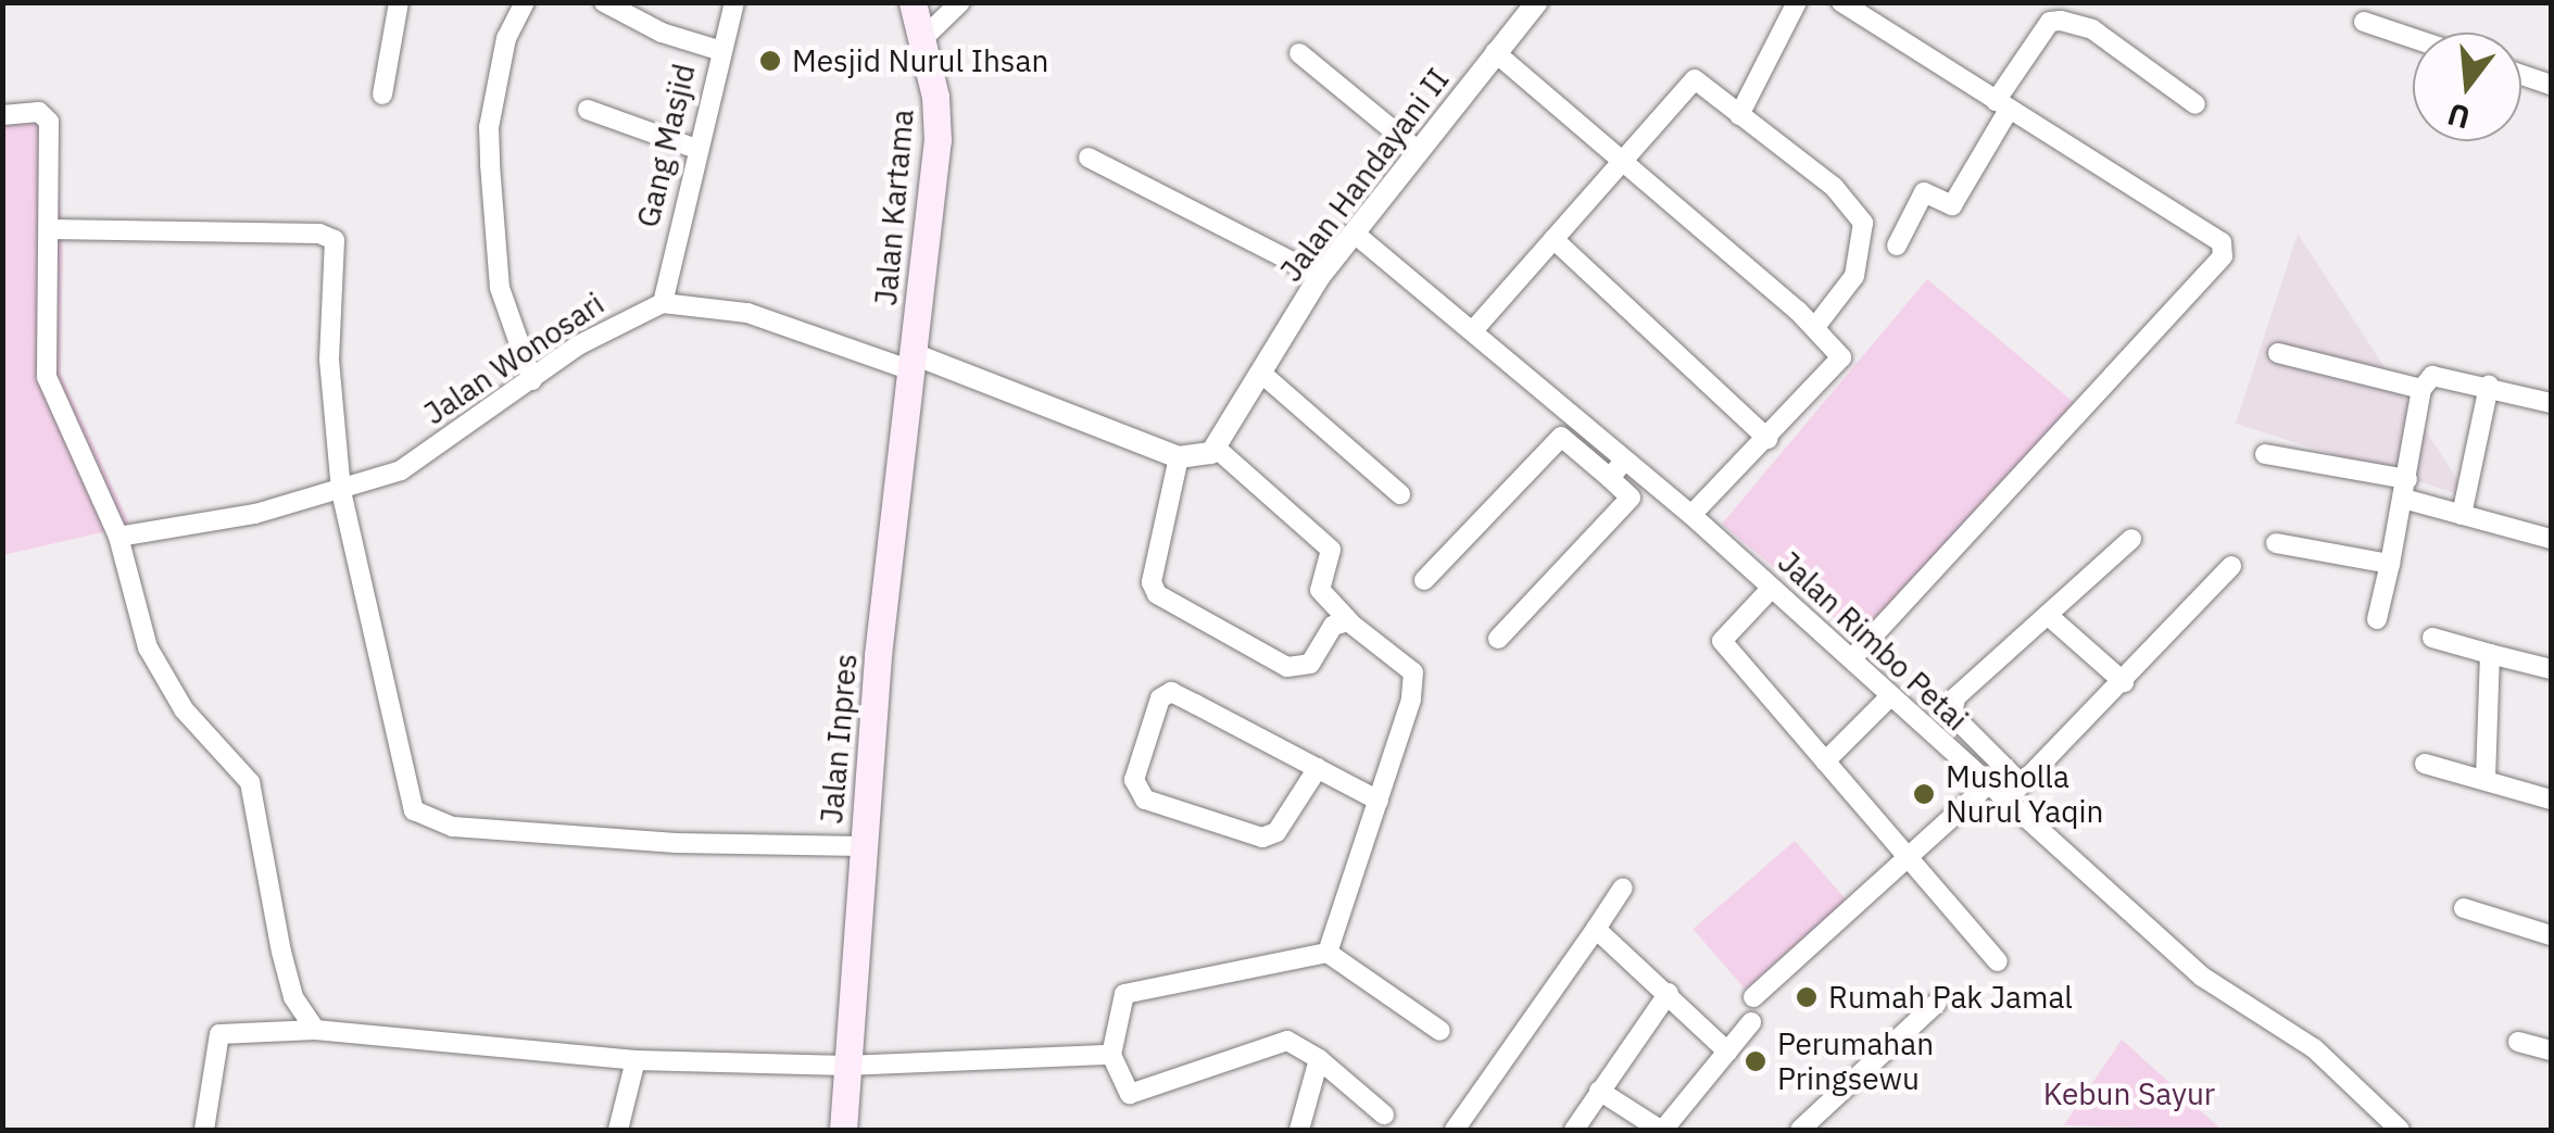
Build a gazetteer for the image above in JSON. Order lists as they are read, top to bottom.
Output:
{
  "streets": {
    "main road": ["Jalan Kartama", "Jalan Inpres"],
    "street": [
      "Gang Masjid",
      "Jalan Handayani II",
      "Jalan Wonosari",
      "Jalan Rimbo Petai"
    ]
  },
  "crossings": [
    ["Gang Masjid", "Jalan Wonosari"],
    ["Jalan Handayani II", "Jalan Rimbo Petai"],
    ["Jalan Kartama", "Jalan Inpres"]
  ],
  "parks": ["Kebun Sayur"],
  "places": [
    "Mesjid Nurul Ihsan",
    "Musholla Nurul Yaqin",
    "Rumah Pak Jamal",
    "Perumahan Pringsewu"
  ],
  "north": "bottom"
}
